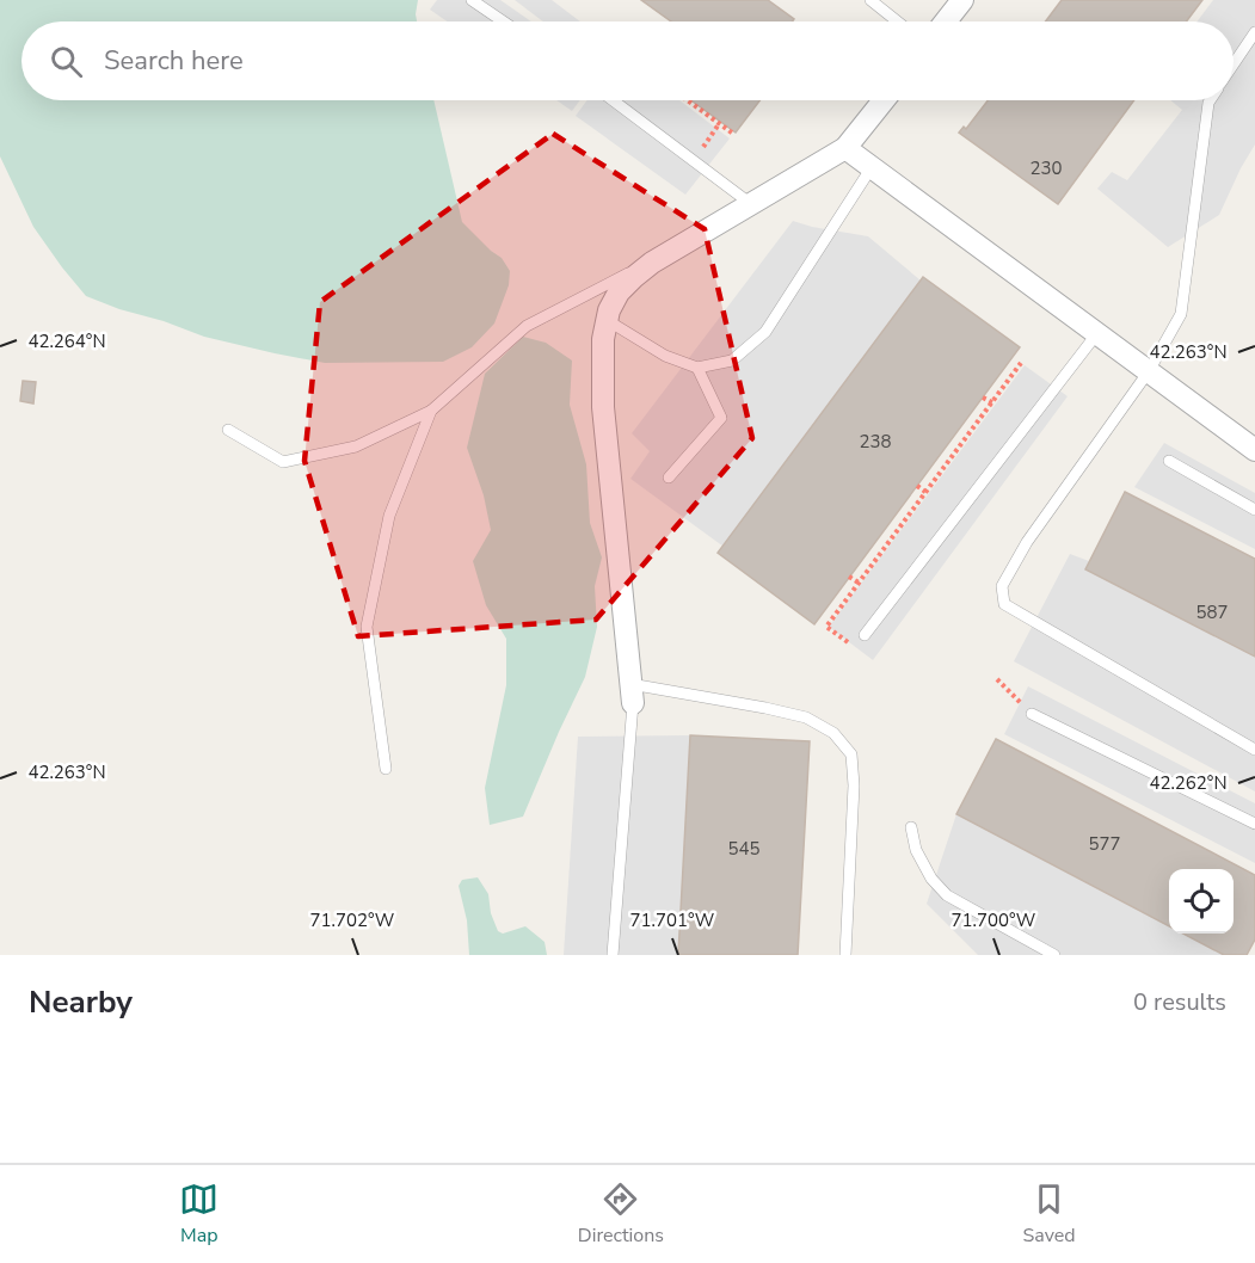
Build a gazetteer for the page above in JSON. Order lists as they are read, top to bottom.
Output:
{
  "house_numbers": [
    "230",
    "238",
    "587",
    "577",
    "545"
  ],
  "page": {
    "search": "Search here",
    "heading": ["Nearby", "0 results"],
    "nav": ["Map", "Directions", "Saved"]
  },
  "coordinates": [
    "42.264°N",
    "42.263°N",
    "42.262°N",
    "71.702°W",
    "71.701°W",
    "71.700°W"
  ]
}
